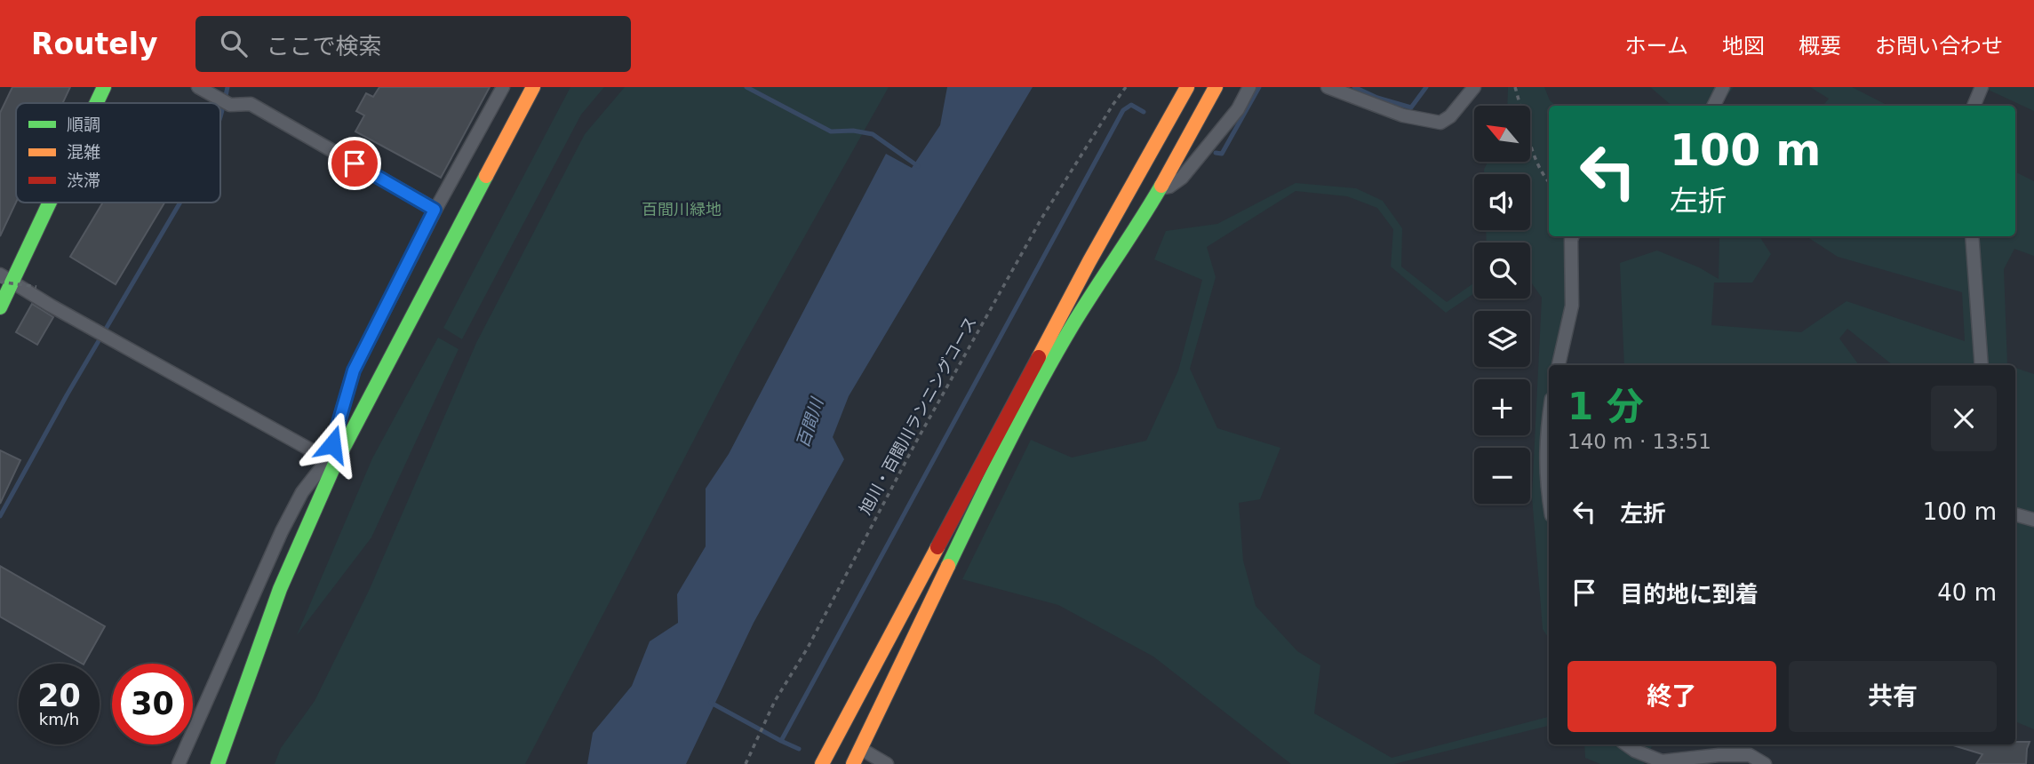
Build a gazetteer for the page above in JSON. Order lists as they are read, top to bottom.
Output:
{
  "streets": {
    "path": ["旭川・百間川ランニングコース"]
  },
  "water": ["百間川"],
  "parks": ["百間川緑地"],
  "legend": ["順調", "混雑", "渋滞"],
  "north": "top left",
  "page": {
    "header": "Routely",
    "search": "ここで検索",
    "nav": [
      "ホーム",
      "地図",
      "概要",
      "お問い合わせ"
    ],
    "map_buttons": ["+", "−"],
    "turn": ["100 m", "左折"],
    "heading": ["1 分", "140 m · 13:51"],
    "list": [
      {
        "name": "左折",
        "value": "100 m"
      },
      {
        "name": "目的地に到着",
        "value": "40 m"
      }
    ],
    "buttons": ["終了", "共有"],
    "speed": "20 km/h",
    "limit": "30"
  }
}
